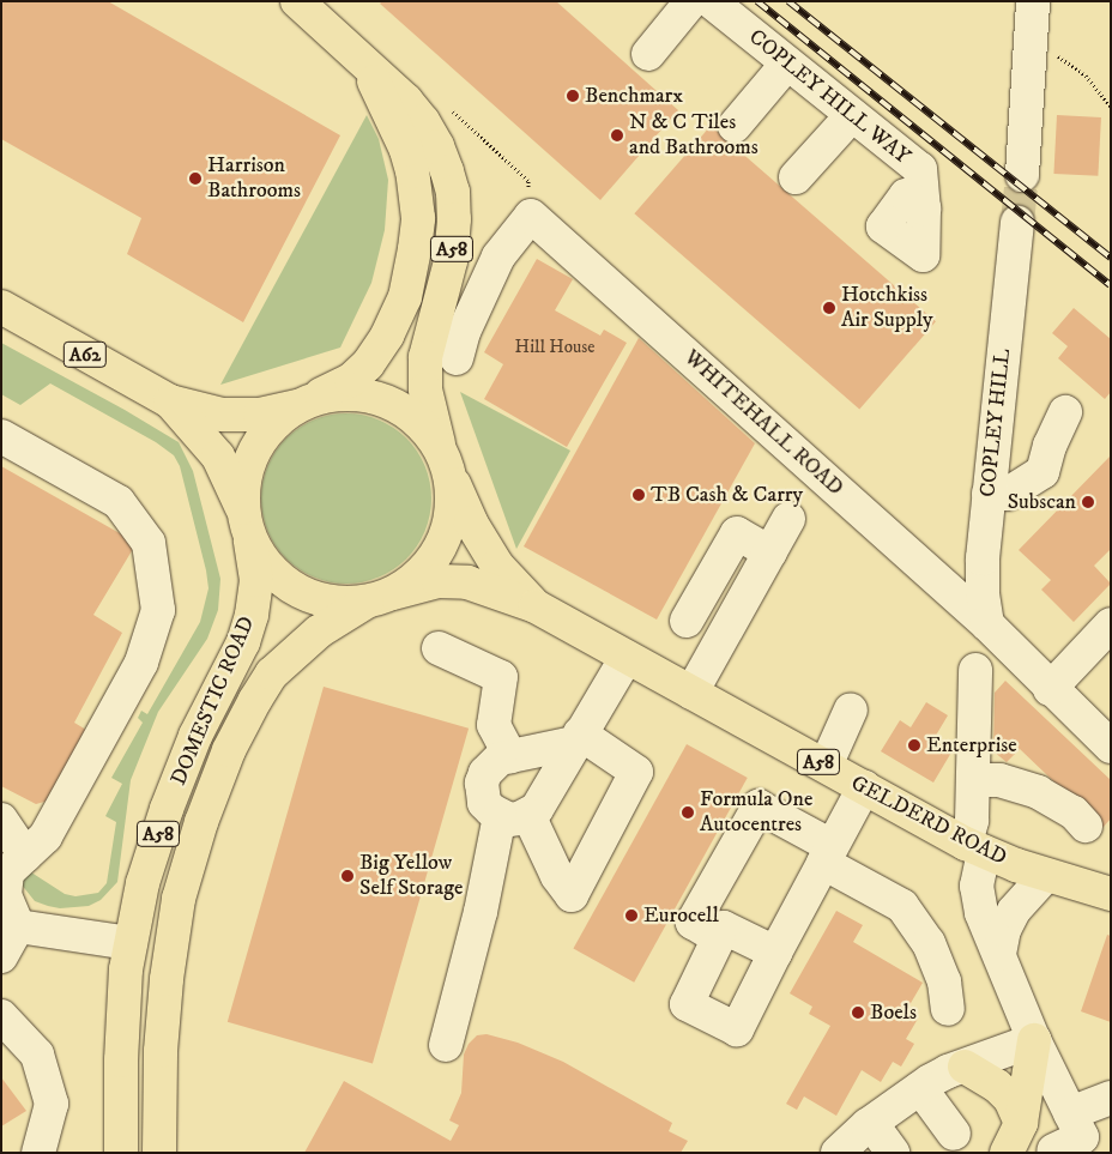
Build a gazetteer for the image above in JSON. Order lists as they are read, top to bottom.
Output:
{
  "streets": {
    "main road": [
      "A58",
      "A62",
      "DOMESTIC ROAD",
      "GELDERD ROAD"
    ],
    "street": ["COPLEY HILL WAY", "WHITEHALL ROAD", "COPLEY HILL"]
  },
  "crossings": [
    ["A58", "A62"],
    ["A58", "DOMESTIC ROAD"],
    ["A58", "GELDERD ROAD"],
    ["A62", "DOMESTIC ROAD"],
    ["A62", "GELDERD ROAD"],
    ["WHITEHALL ROAD", "COPLEY HILL"],
    ["DOMESTIC ROAD", "GELDERD ROAD"]
  ],
  "places": [
    "Benchmarx",
    "N & C Tiles and Bathrooms",
    "Harrison Bathrooms",
    "Hotchkiss Air Supply",
    "TB Cash & Carry",
    "Subscan",
    "Enterprise",
    "Formula One Autocentres",
    "Big Yellow Self Storage",
    "Eurocell",
    "Boels"
  ],
  "house_numbers": ["Hill House"]
}
